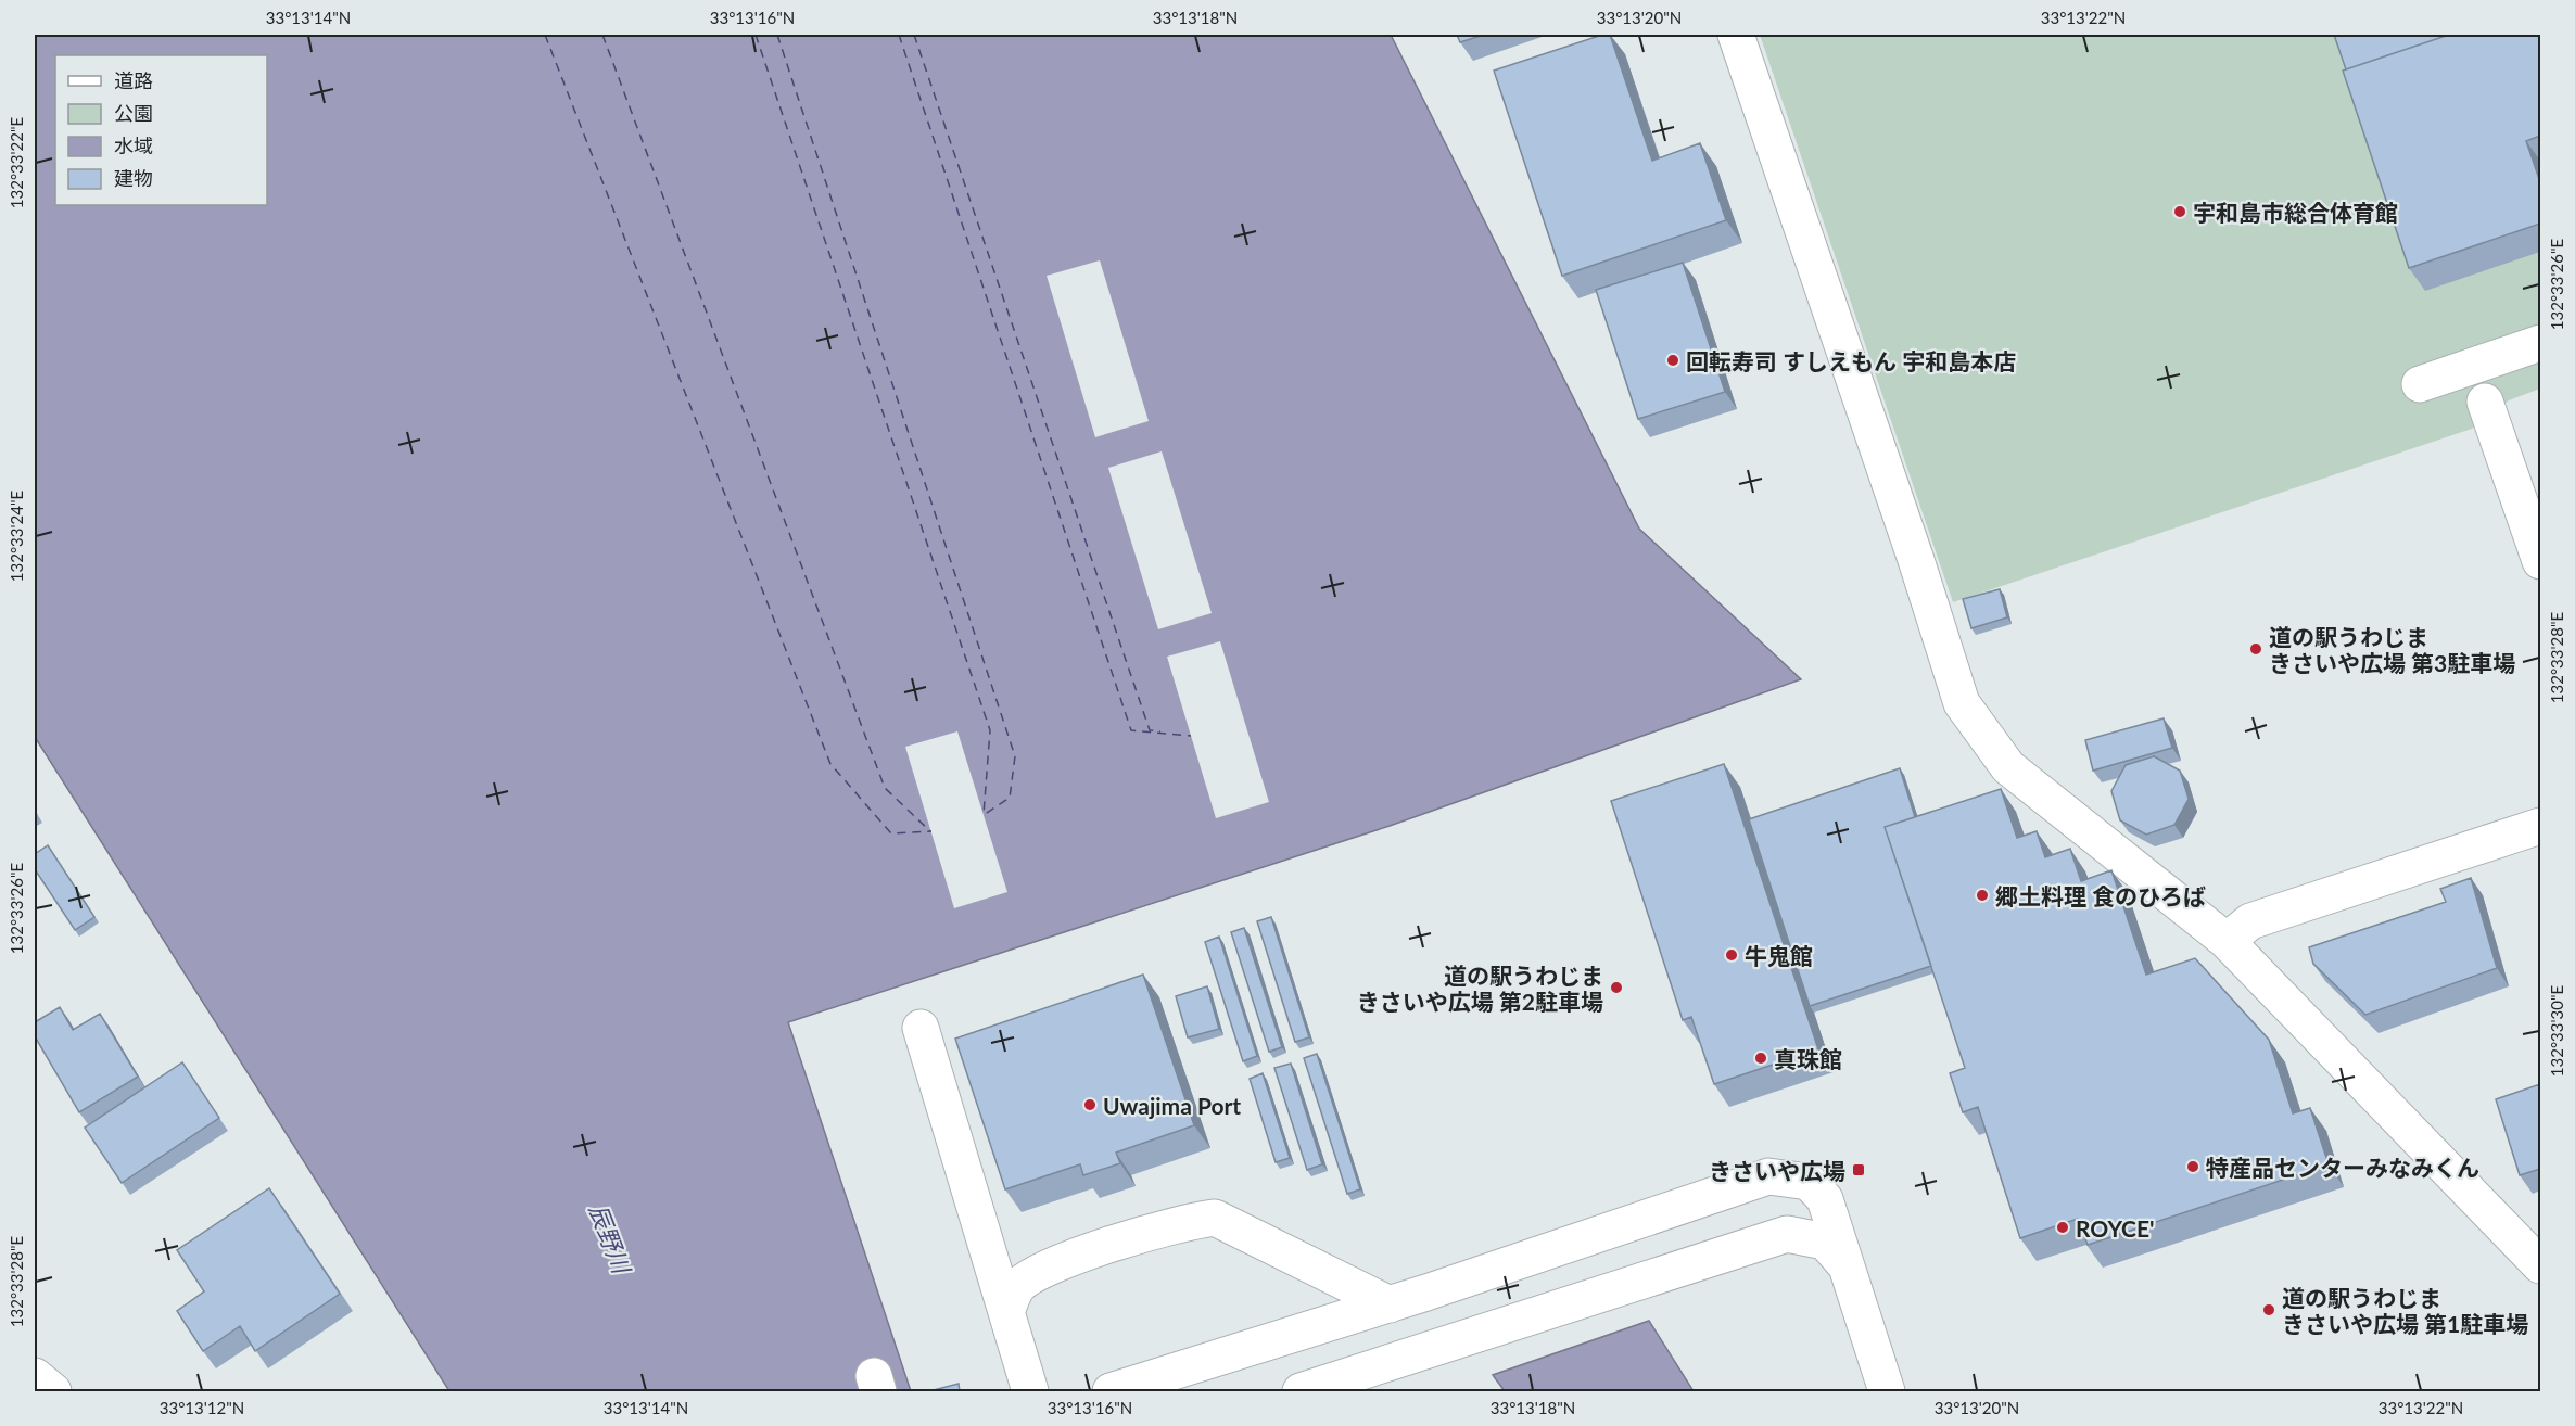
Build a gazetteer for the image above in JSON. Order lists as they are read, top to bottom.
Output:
{
  "water": ["辰野川"],
  "places": {
    "other": [
      "宇和島市総合体育館",
      "回転寿司 すしえもん 宇和島本店",
      "道の駅うわじま きさいや広場 第3駐車場",
      "郷土料理 食のひろば",
      "牛鬼館",
      "道の駅うわじま きさいや広場 第2駐車場",
      "真珠館",
      "Uwajima Port",
      "特産品センターみなみくん",
      "ROYCE'",
      "道の駅うわじま きさいや広場 第1駐車場"
    ],
    "transit": ["きさいや広場"]
  },
  "legend": [
    "道路",
    "公園",
    "水域",
    "建物"
  ],
  "coordinates": [
    "33°13'14\"N",
    "33°13'16\"N",
    "33°13'18\"N",
    "33°13'20\"N",
    "33°13'22\"N",
    "132°33'22\"E",
    "132°33'26\"E",
    "132°33'24\"E",
    "132°33'28\"E",
    "132°33'30\"E",
    "33°13'12\"N"
  ]
}
